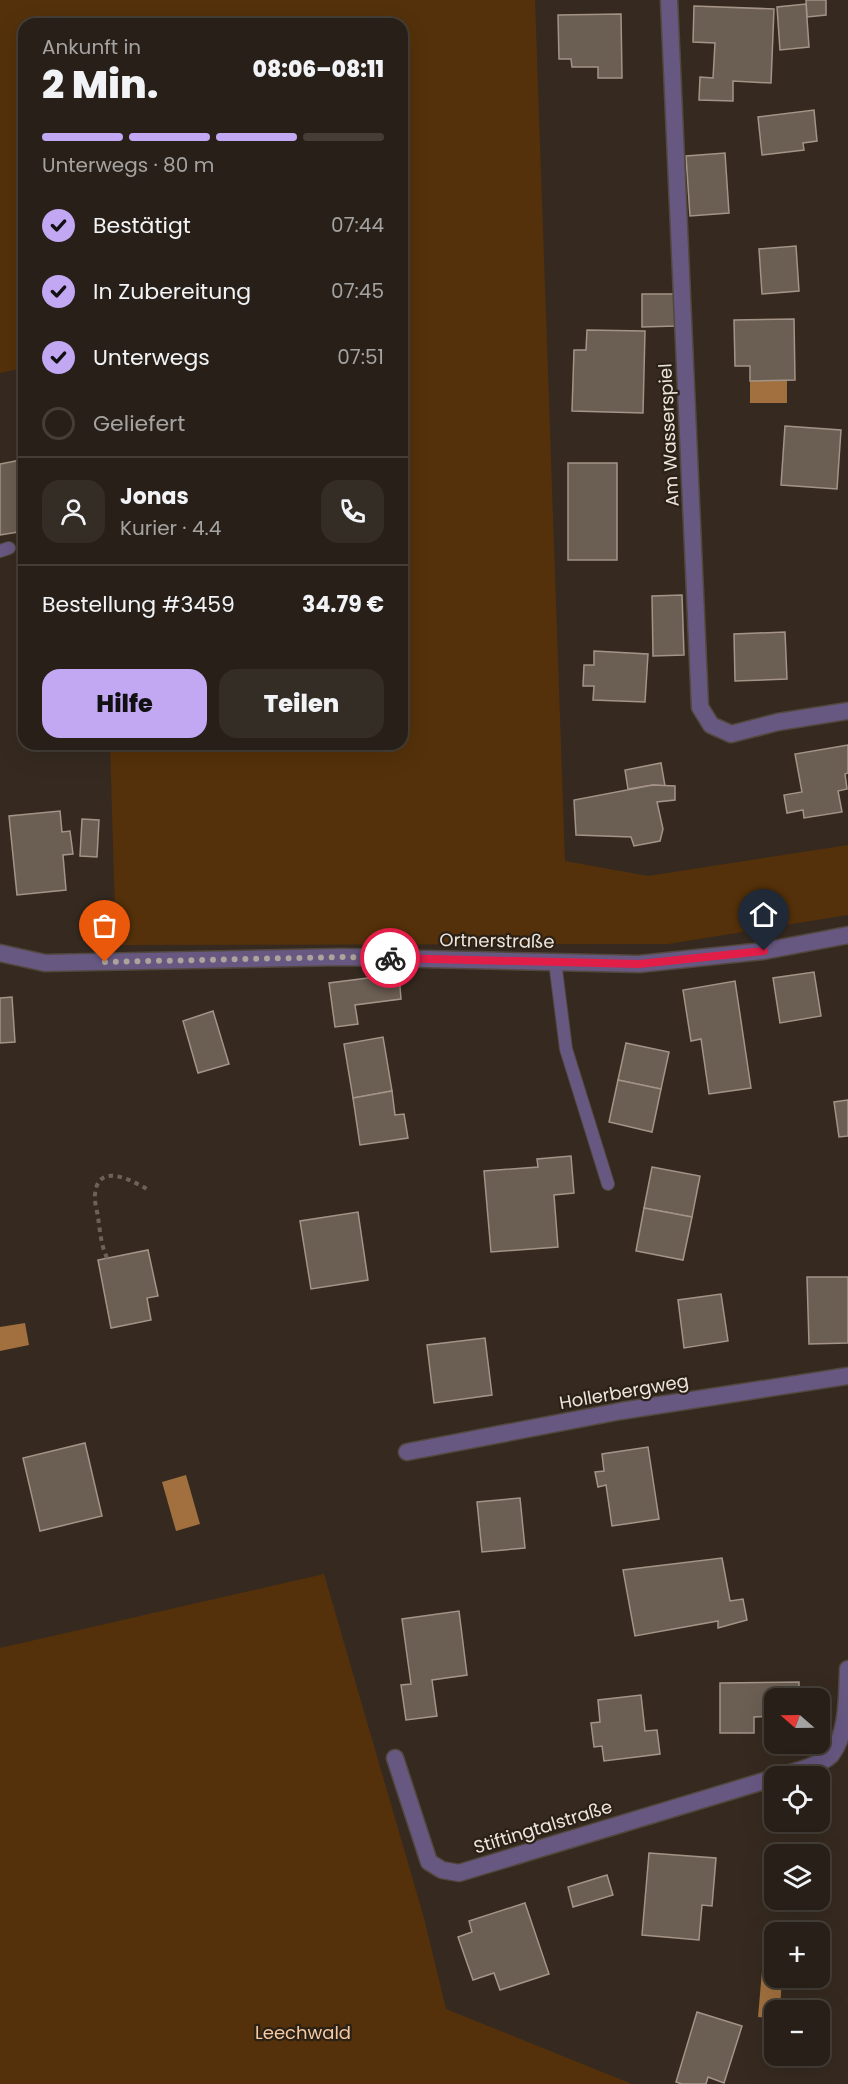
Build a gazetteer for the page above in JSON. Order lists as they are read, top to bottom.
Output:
{
  "streets": {
    "street": [
      "Am Wasserspiel",
      "Ortnerstraße",
      "Hollerbergweg",
      "Stiftingtalstraße"
    ]
  },
  "parks": ["Leechwald"],
  "north": "left",
  "page": {
    "heading": ["2 Min.", "Ankunft in", "08:06–08:11"],
    "panel": [
      "Jonas",
      "Kurier · 4.4",
      "Bestellung #3459",
      "34.79 €"
    ],
    "bar": "Unterwegs · 80 m",
    "list": [
      ["Bestätigt", "07:44"],
      ["In Zubereitung", "07:45"],
      ["Unterwegs", "07:51"],
      "Geliefert"
    ],
    "buttons": ["Hilfe", "Teilen"],
    "map_buttons": ["+", "−"]
  }
}
